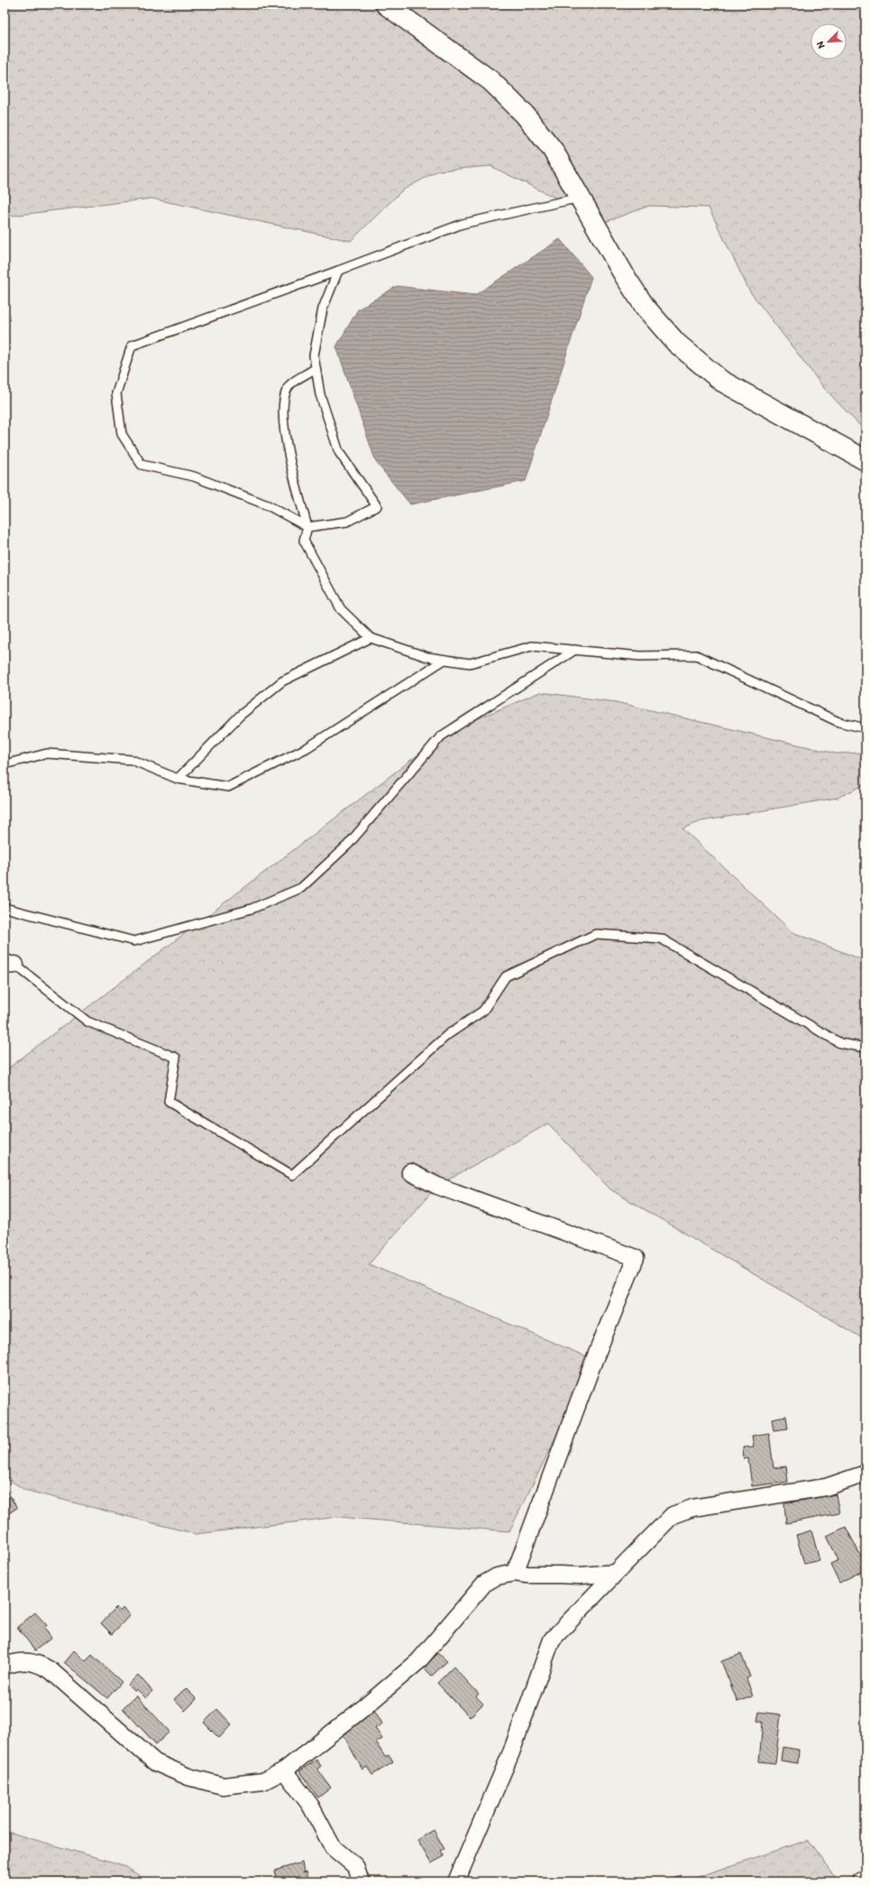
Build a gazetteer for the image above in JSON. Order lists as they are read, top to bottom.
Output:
{
  "north": "bottom left"
}
